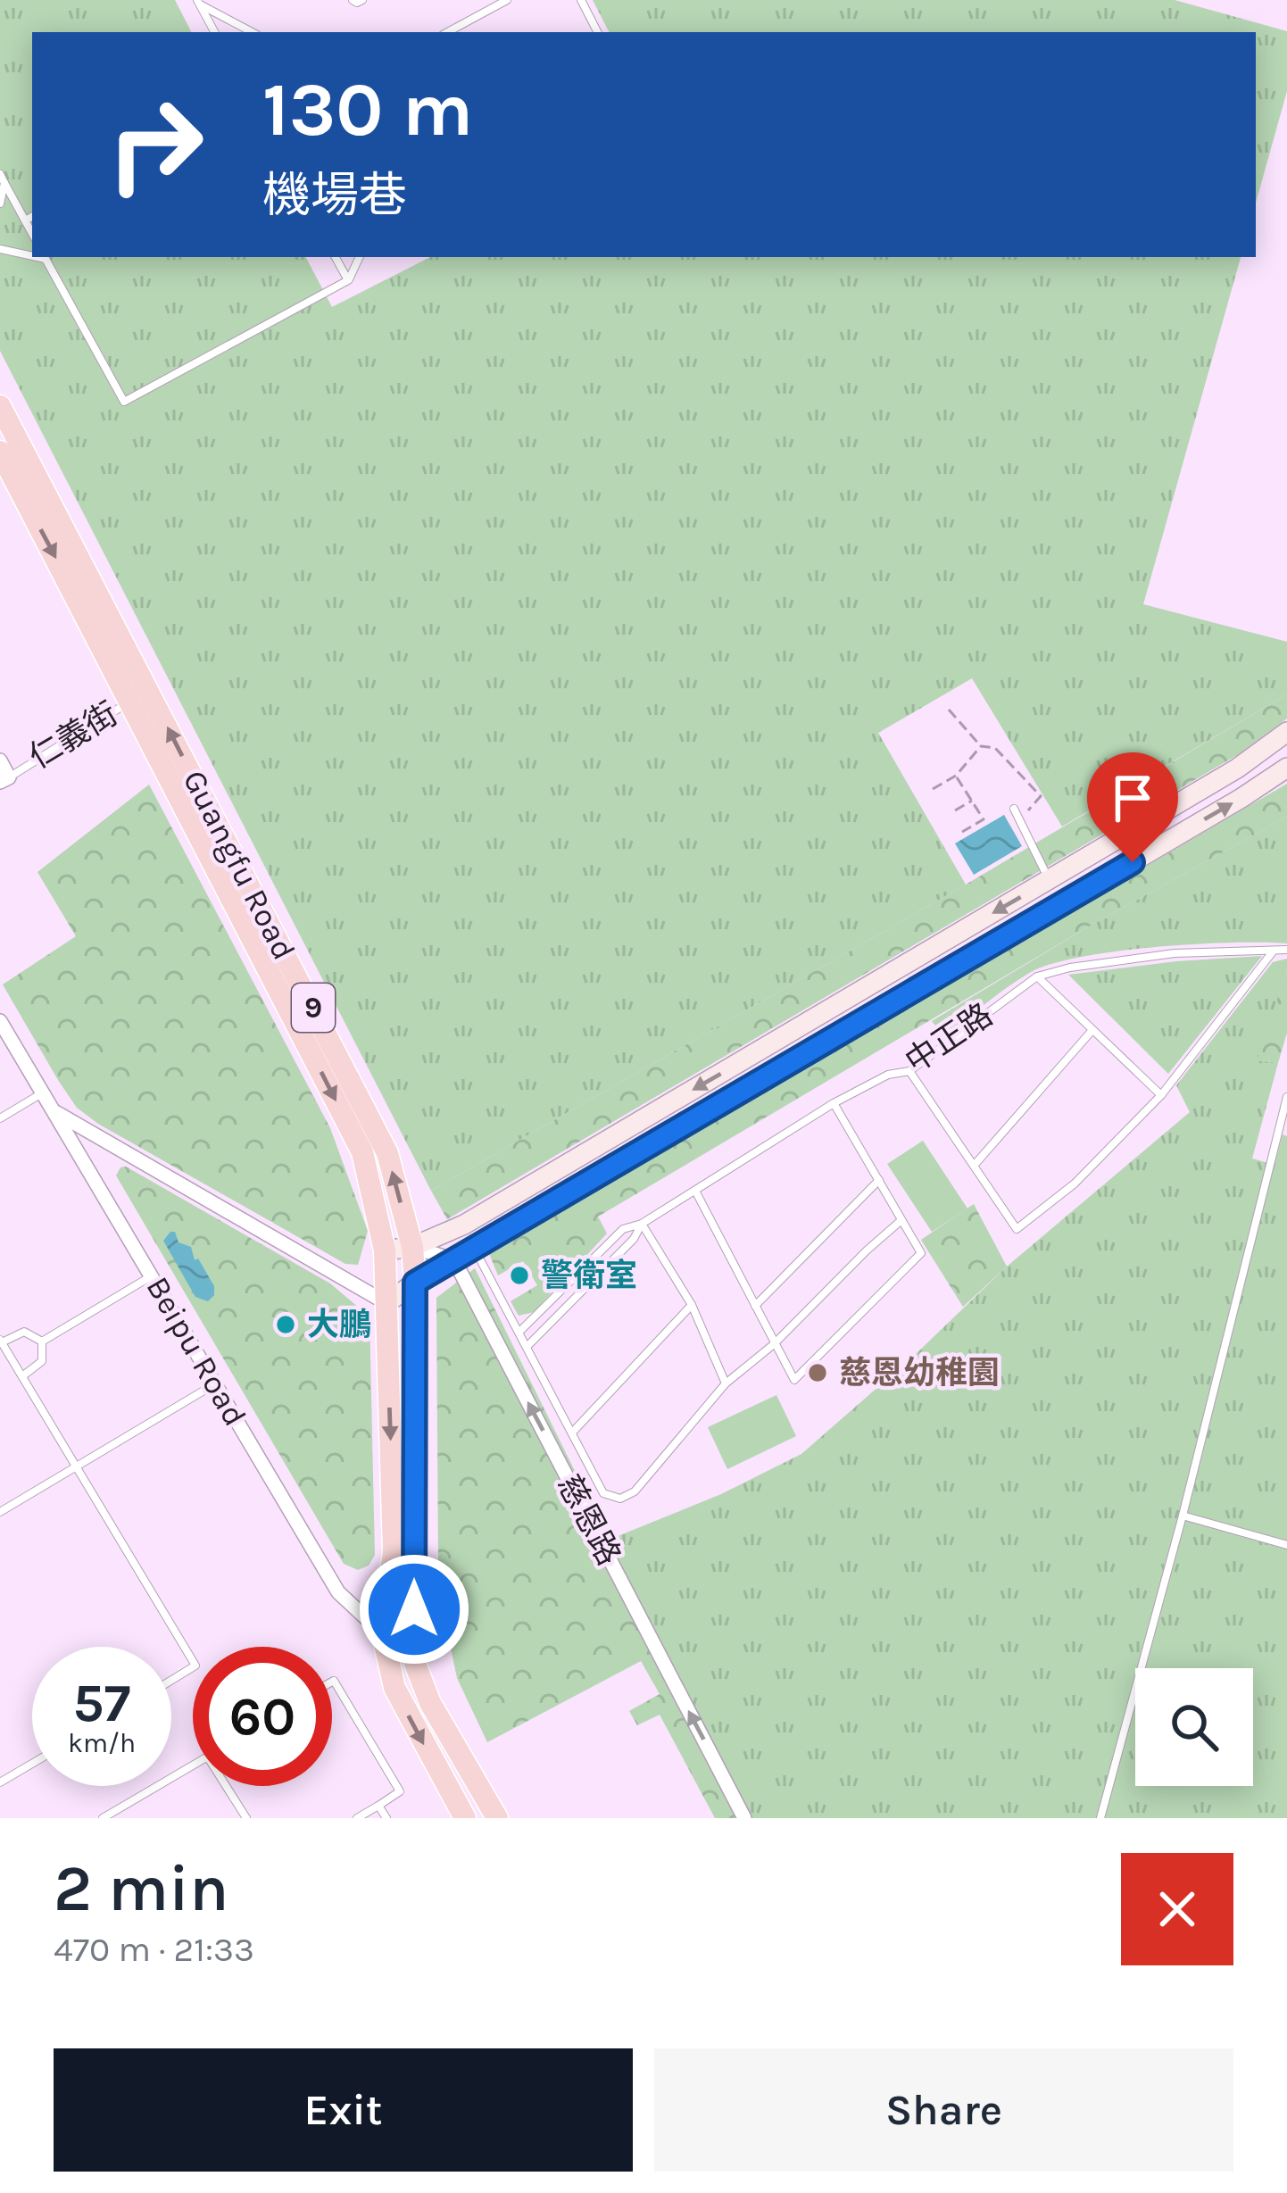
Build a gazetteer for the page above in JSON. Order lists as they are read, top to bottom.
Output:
{
  "streets": {
    "main road": ["Guangfu Road", "9"],
    "street": ["Beipu Road", "慈恩路"],
    "lane": ["仁義街", "中正路"]
  },
  "crossings": [
    ["仁義街", "Guangfu Road"],
    ["Guangfu Road", "9"],
    ["Guangfu Road", "Beipu Road"],
    ["9", "Beipu Road"]
  ],
  "one_way": ["慈恩路"],
  "places": ["警衛室", "大鵬", "慈恩幼稚園"],
  "page": {
    "turn": ["130 m", "機場巷"],
    "speed": "57 km/h",
    "limit": "60",
    "heading": ["2 min", "470 m · 21:33"],
    "buttons": ["Exit", "Share"]
  }
}
